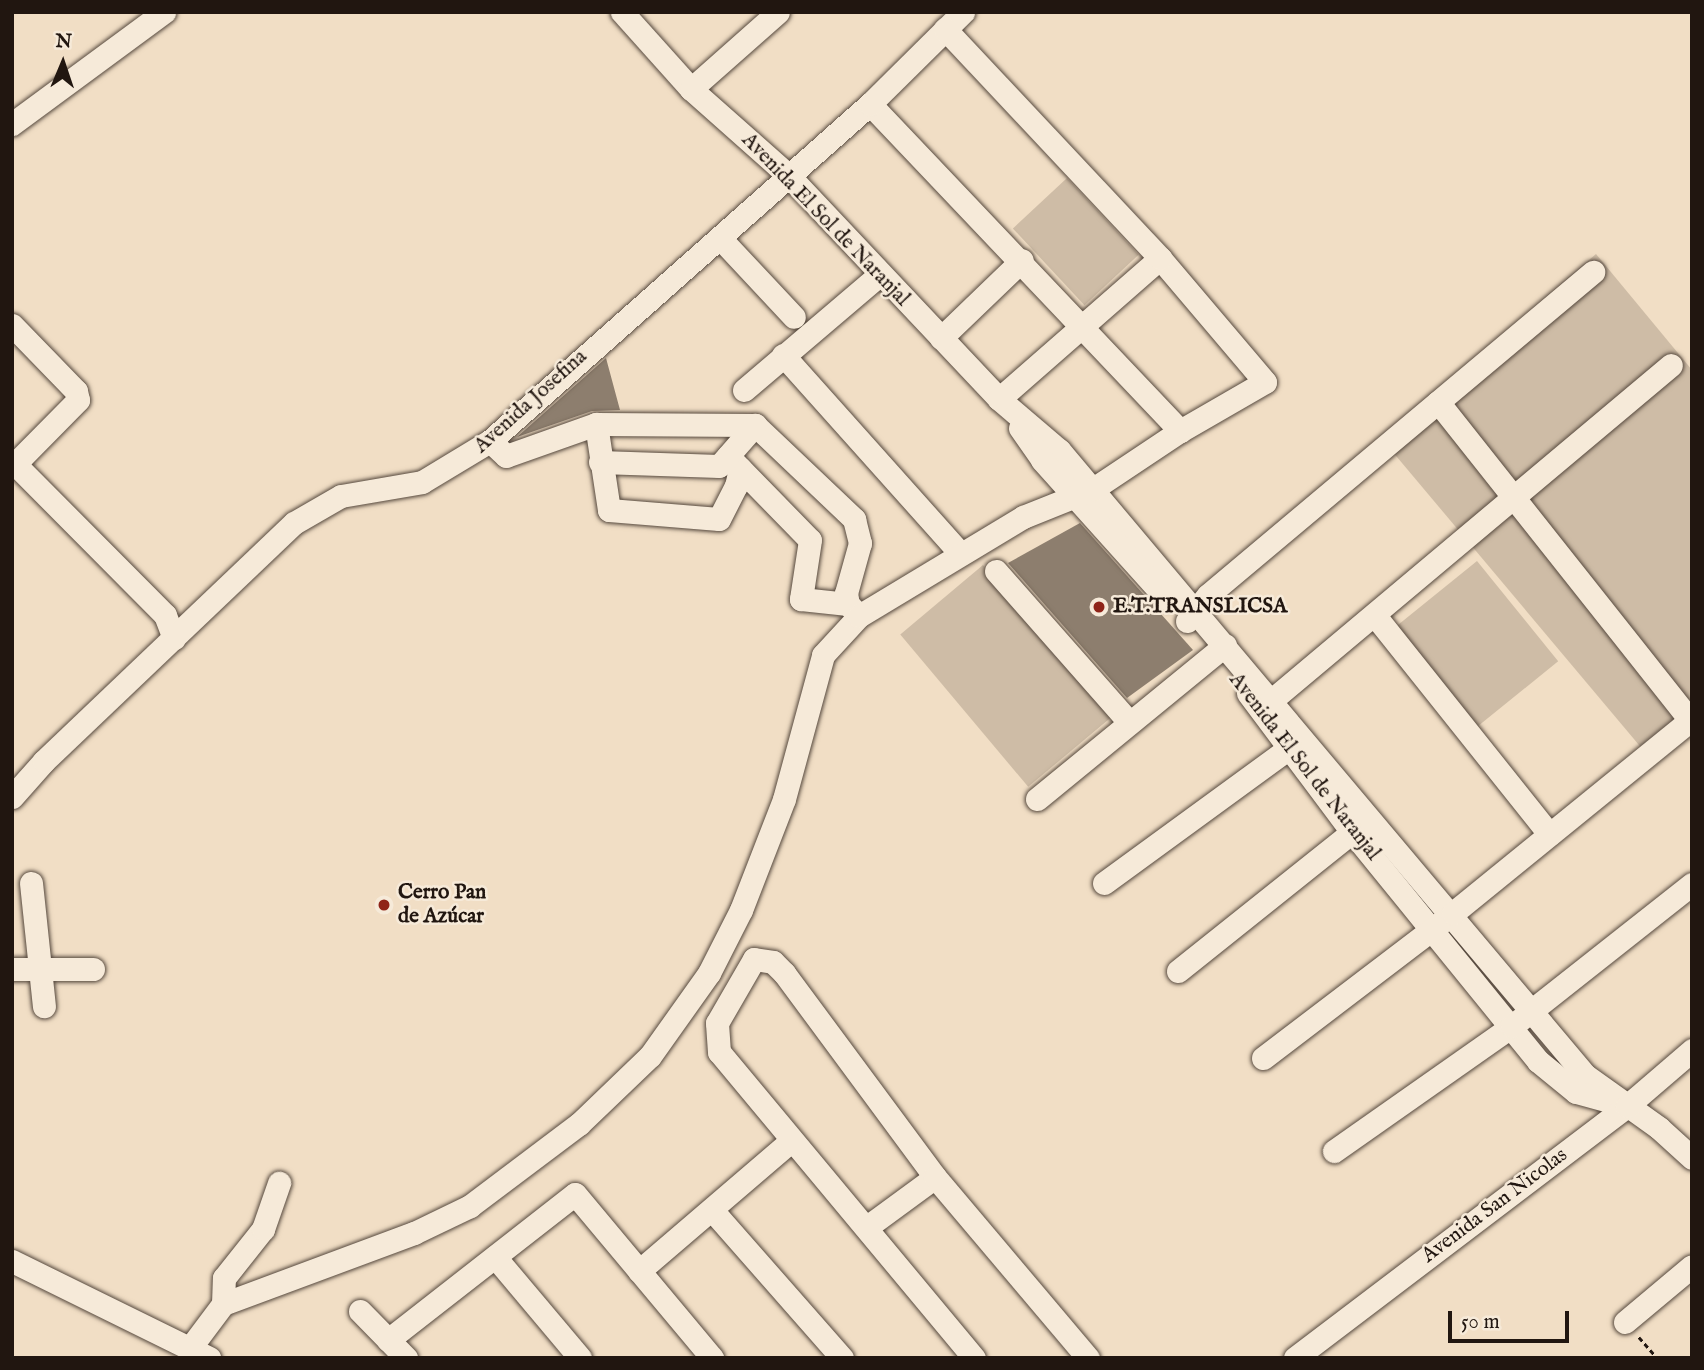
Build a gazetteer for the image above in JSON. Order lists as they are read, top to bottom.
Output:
{
  "streets": {
    "street": ["Avenida El Sol de Naranjal", "Avenida Josefina", "Avenida San Nicolas"]
  },
  "crossings": [
    ["Avenida El Sol de Naranjal", "Avenida Josefina"],
    ["Avenida El Sol de Naranjal", "Avenida San Nicolas"]
  ],
  "places": ["E.T.TRANSLICSA", "Cerro Pan de Azúcar"],
  "scale_bar": "50 m",
  "north": "top"
}
